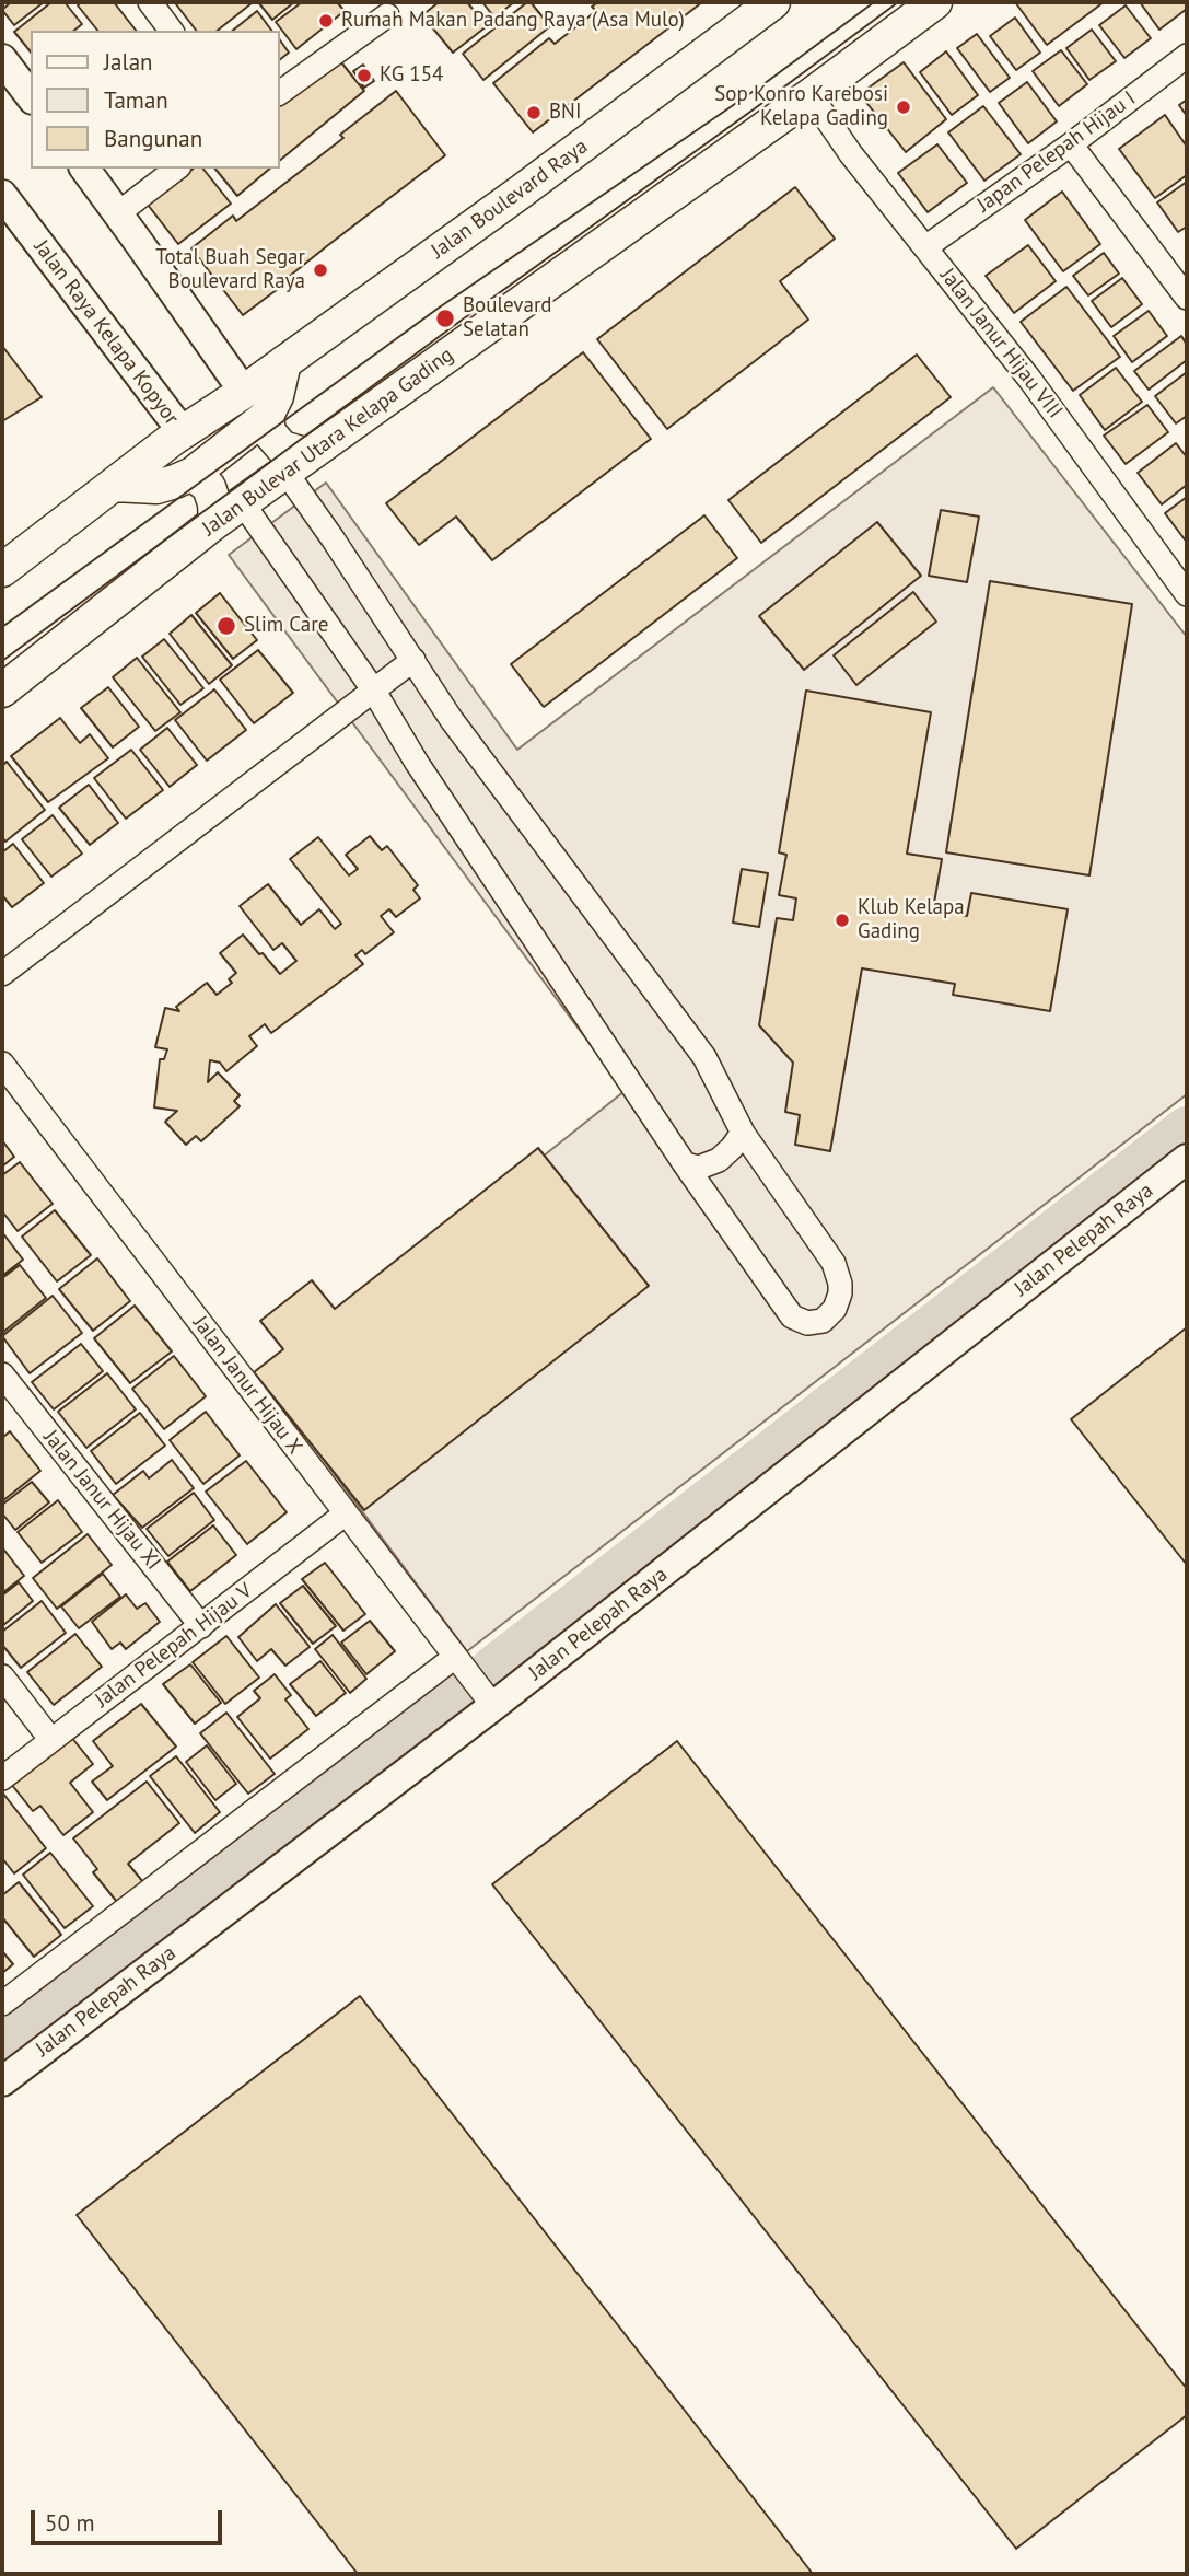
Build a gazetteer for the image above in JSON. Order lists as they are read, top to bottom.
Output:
{
  "streets": {
    "main road": ["Jalan Boulevard Raya", "Jalan Bulevar Utara Kelapa Gading"],
    "street": [
      "Japan Pelepah Hijau I",
      "Jalan Raya Kelapa Kopyor",
      "Jalan Janur Hijau VIII",
      "Jalan Pelepah Raya",
      "Jalan Janur Hijau X",
      "Jalan Janur Hijau XI",
      "Jalan Pelepah Hijau V"
    ]
  },
  "crossings": [
    ["Japan Pelepah Hijau I", "Jalan Janur Hijau VIII"],
    ["Jalan Janur Hijau VIII", "Jalan Bulevar Utara Kelapa Gading"],
    ["Jalan Pelepah Raya", "Jalan Janur Hijau X"],
    ["Jalan Janur Hijau X", "Jalan Pelepah Hijau V"],
    ["Jalan Janur Hijau XI", "Jalan Pelepah Hijau V"]
  ],
  "places": [
    "Rumah Makan Padang Raya (Asa Mulo)",
    "KG 154",
    "Sop Konro Karebosi Kelapa Gading",
    "BNI",
    "Total Buah Segar Boulevard Raya",
    "Boulevard Selatan",
    "Slim Care",
    "Klub Kelapa Gading"
  ],
  "legend": ["Jalan", "Taman", "Bangunan"],
  "scale_bar": "50 m"
}
